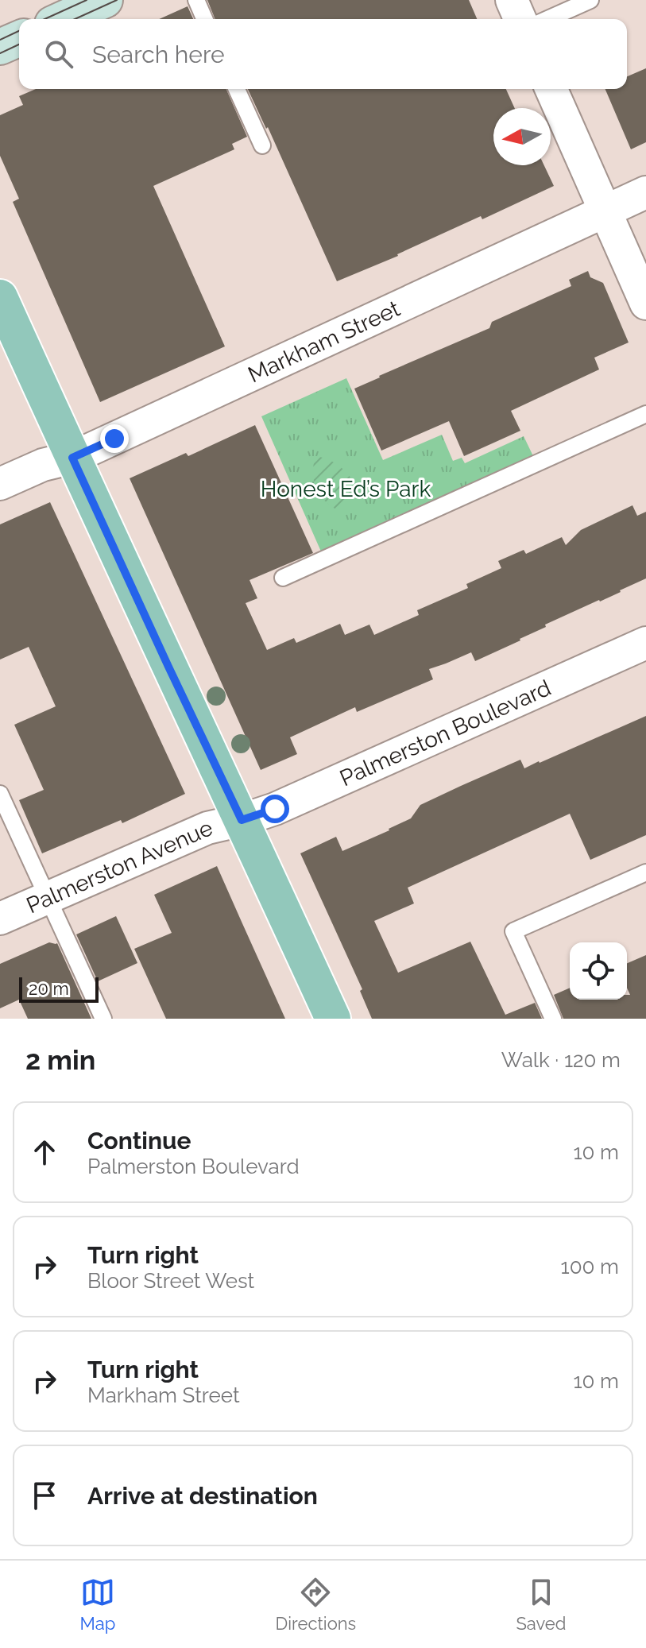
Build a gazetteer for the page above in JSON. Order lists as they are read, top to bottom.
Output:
{
  "streets": {
    "street": ["Markham Street", "Palmerston Boulevard", "Palmerston Avenue"]
  },
  "crossings": [
    ["Palmerston Boulevard", "Palmerston Avenue"]
  ],
  "parks": ["Honest Ed’s Park"],
  "scale_bar": "20 m",
  "north": "left",
  "page": {
    "search": "Search here",
    "scale": "20 m",
    "heading": ["2 min", "Walk · 120 m"],
    "list": [
      ["Continue", "Palmerston Boulevard", "10 m"],
      ["Turn right", "Bloor Street West", "100 m"],
      ["Turn right", "Markham Street", "10 m"],
      "Arrive at destination"
    ],
    "nav": ["Map", "Directions", "Saved"]
  }
}
